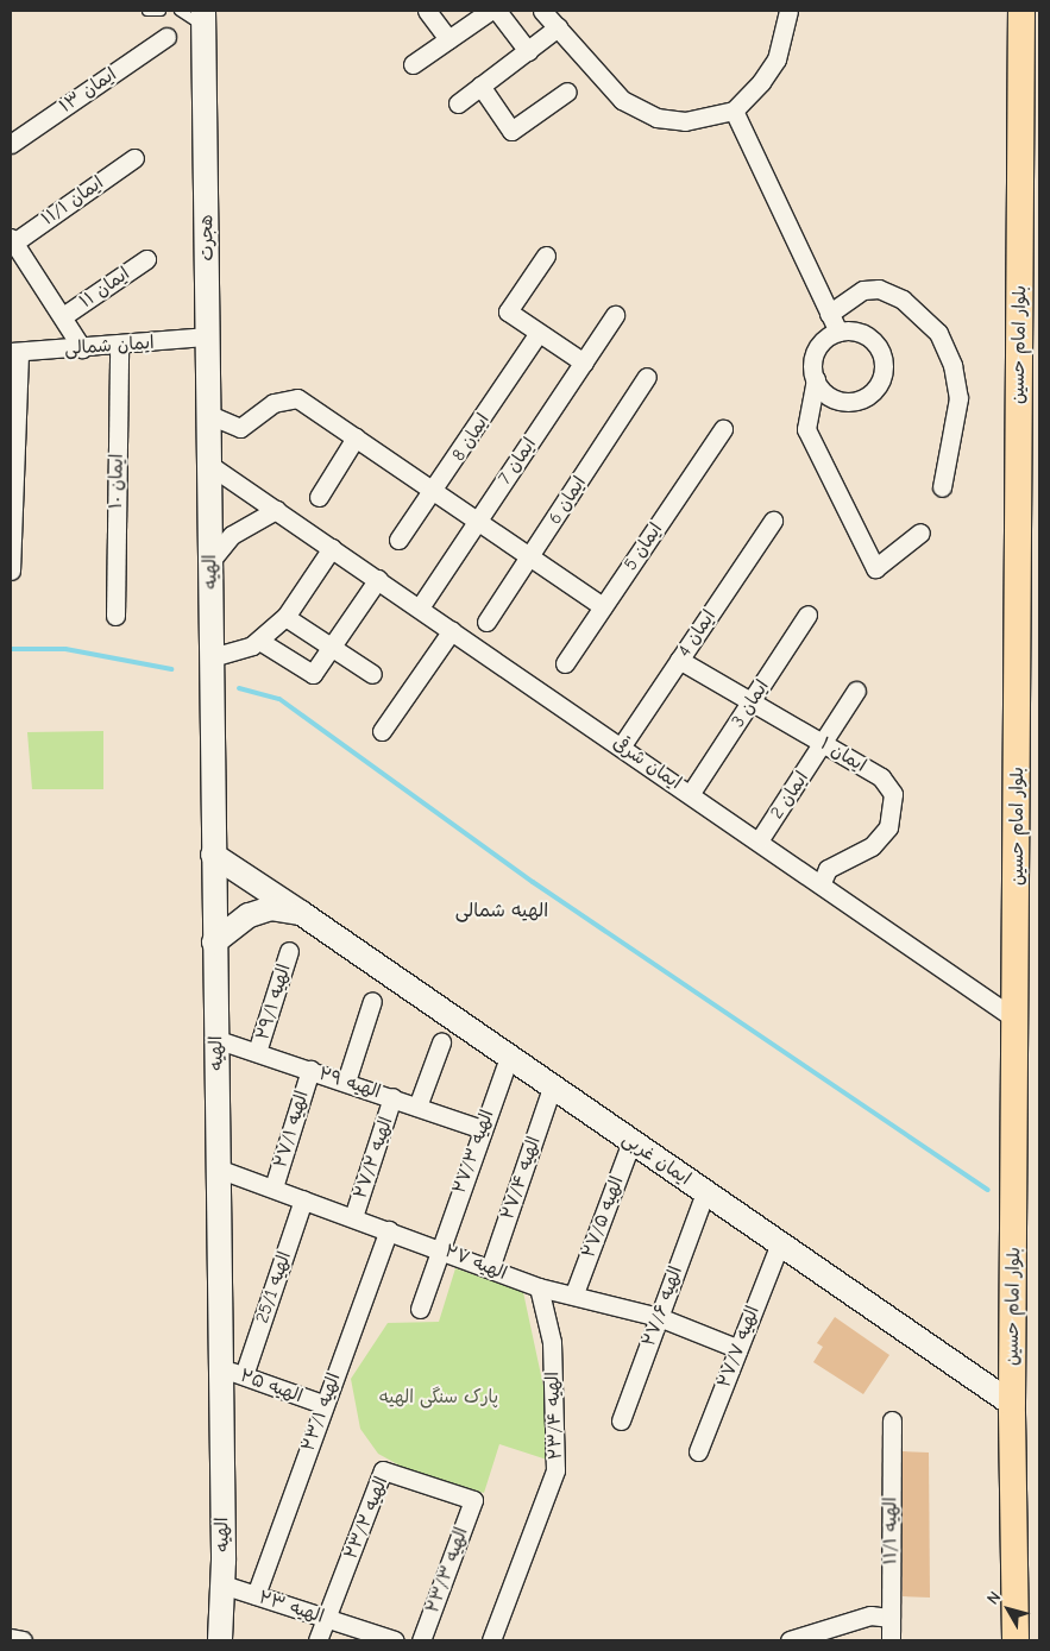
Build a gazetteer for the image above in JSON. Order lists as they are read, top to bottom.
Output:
{
  "streets": {
    "main road": [
      "هجرت",
      "بلوار امام حسین",
      "الهیه",
      "ایمان غربی"
    ],
    "street": [
      "ایمان ۱۳",
      "ایمان ۱۱/۱",
      "ایمان ۱۱",
      "ایمان شمالی",
      "ایمان 8",
      "ایمان 7",
      "ایمان ۱۰",
      "ایمان 6",
      "ایمان 5",
      "ایمان 4",
      "ایمان 3",
      "ایمان ۱",
      "ایمان شرقی",
      "ایمان 2",
      "الهیه ۲۹/۱",
      "الهیه ۲۹",
      "الهیه ۲۷/۱",
      "الهیه ۲۷/۳",
      "الهیه ۲۷/۲",
      "الهیه ۲۷/۴",
      "الهیه ۲۷/۵",
      "الهیه ۲۷",
      "الهیه 25/1",
      "الهیه ۲۷/۶",
      "الهیه ۲۷/۷",
      "الهیه ۲۵",
      "الهیه ۲۳/۱",
      "الهیه ۲۳/۴",
      "الهیه ۲۳/۲",
      "الهیه ۱۱/۱",
      "الهیه ۲۳/۳",
      "الهیه ۲۳"
    ]
  },
  "crossings": [
    ["هجرت", "ایمان شمالی"],
    ["هجرت", "الهیه"],
    ["هجرت", "ایمان شرقی"],
    ["بلوار امام حسین", "ایمان شرقی"],
    ["بلوار امام حسین", "ایمان غربی"],
    ["ایمان شمالی", "ایمان ۱۰"],
    ["ایمان 7", "ایمان شرقی"],
    ["الهیه", "ایمان شرقی"],
    ["الهیه", "الهیه ۲۹"],
    ["الهیه", "ایمان غربی"],
    ["الهیه", "الهیه ۲۷"],
    ["الهیه", "الهیه ۲۵"],
    ["الهیه", "الهیه ۲۳"],
    ["ایمان 4", "ایمان ۱"],
    ["ایمان 4", "ایمان شرقی"],
    ["ایمان 3", "ایمان ۱"],
    ["ایمان 3", "ایمان شرقی"],
    ["ایمان ۱", "ایمان شرقی"],
    ["ایمان ۱", "ایمان 2"],
    ["ایمان شرقی", "ایمان 2"],
    ["الهیه ۲۹/۱", "الهیه ۲۹"],
    ["الهیه ۲۹", "الهیه ۲۷/۱"],
    ["الهیه ۲۹", "الهیه ۲۷/۳"],
    ["الهیه ۲۹", "الهیه ۲۷/۲"],
    ["الهیه ۲۷/۱", "الهیه ۲۷"],
    ["الهیه ۲۷/۳", "ایمان غربی"],
    ["الهیه ۲۷/۳", "الهیه ۲۷"],
    ["الهیه ۲۷/۲", "الهیه ۲۷"],
    ["ایمان غربی", "الهیه ۲۷/۴"],
    ["ایمان غربی", "الهیه ۲۷/۵"],
    ["ایمان غربی", "الهیه ۲۷/۶"],
    ["ایمان غربی", "الهیه ۲۷/۷"],
    ["الهیه ۲۷/۴", "الهیه ۲۷"],
    ["الهیه ۲۷/۵", "الهیه ۲۷"],
    ["الهیه ۲۷", "الهیه 25/1"],
    ["الهیه ۲۷", "الهیه ۲۷/۶"],
    ["الهیه ۲۷", "الهیه ۲۷/۷"],
    ["الهیه ۲۷", "الهیه ۲۳/۱"],
    ["الهیه ۲۷", "الهیه ۲۳/۴"],
    ["الهیه 25/1", "الهیه ۲۵"],
    ["الهیه ۲۵", "الهیه ۲۳/۱"],
    ["الهیه ۲۳/۱", "الهیه ۲۳"],
    ["الهیه ۲۳/۲", "الهیه ۲۳/۳"],
    ["الهیه ۲۳/۲", "الهیه ۲۳"]
  ],
  "districts": ["الهیه شمالی"],
  "parks": ["پارک سنگی الهیه"],
  "north": "top left"
}
